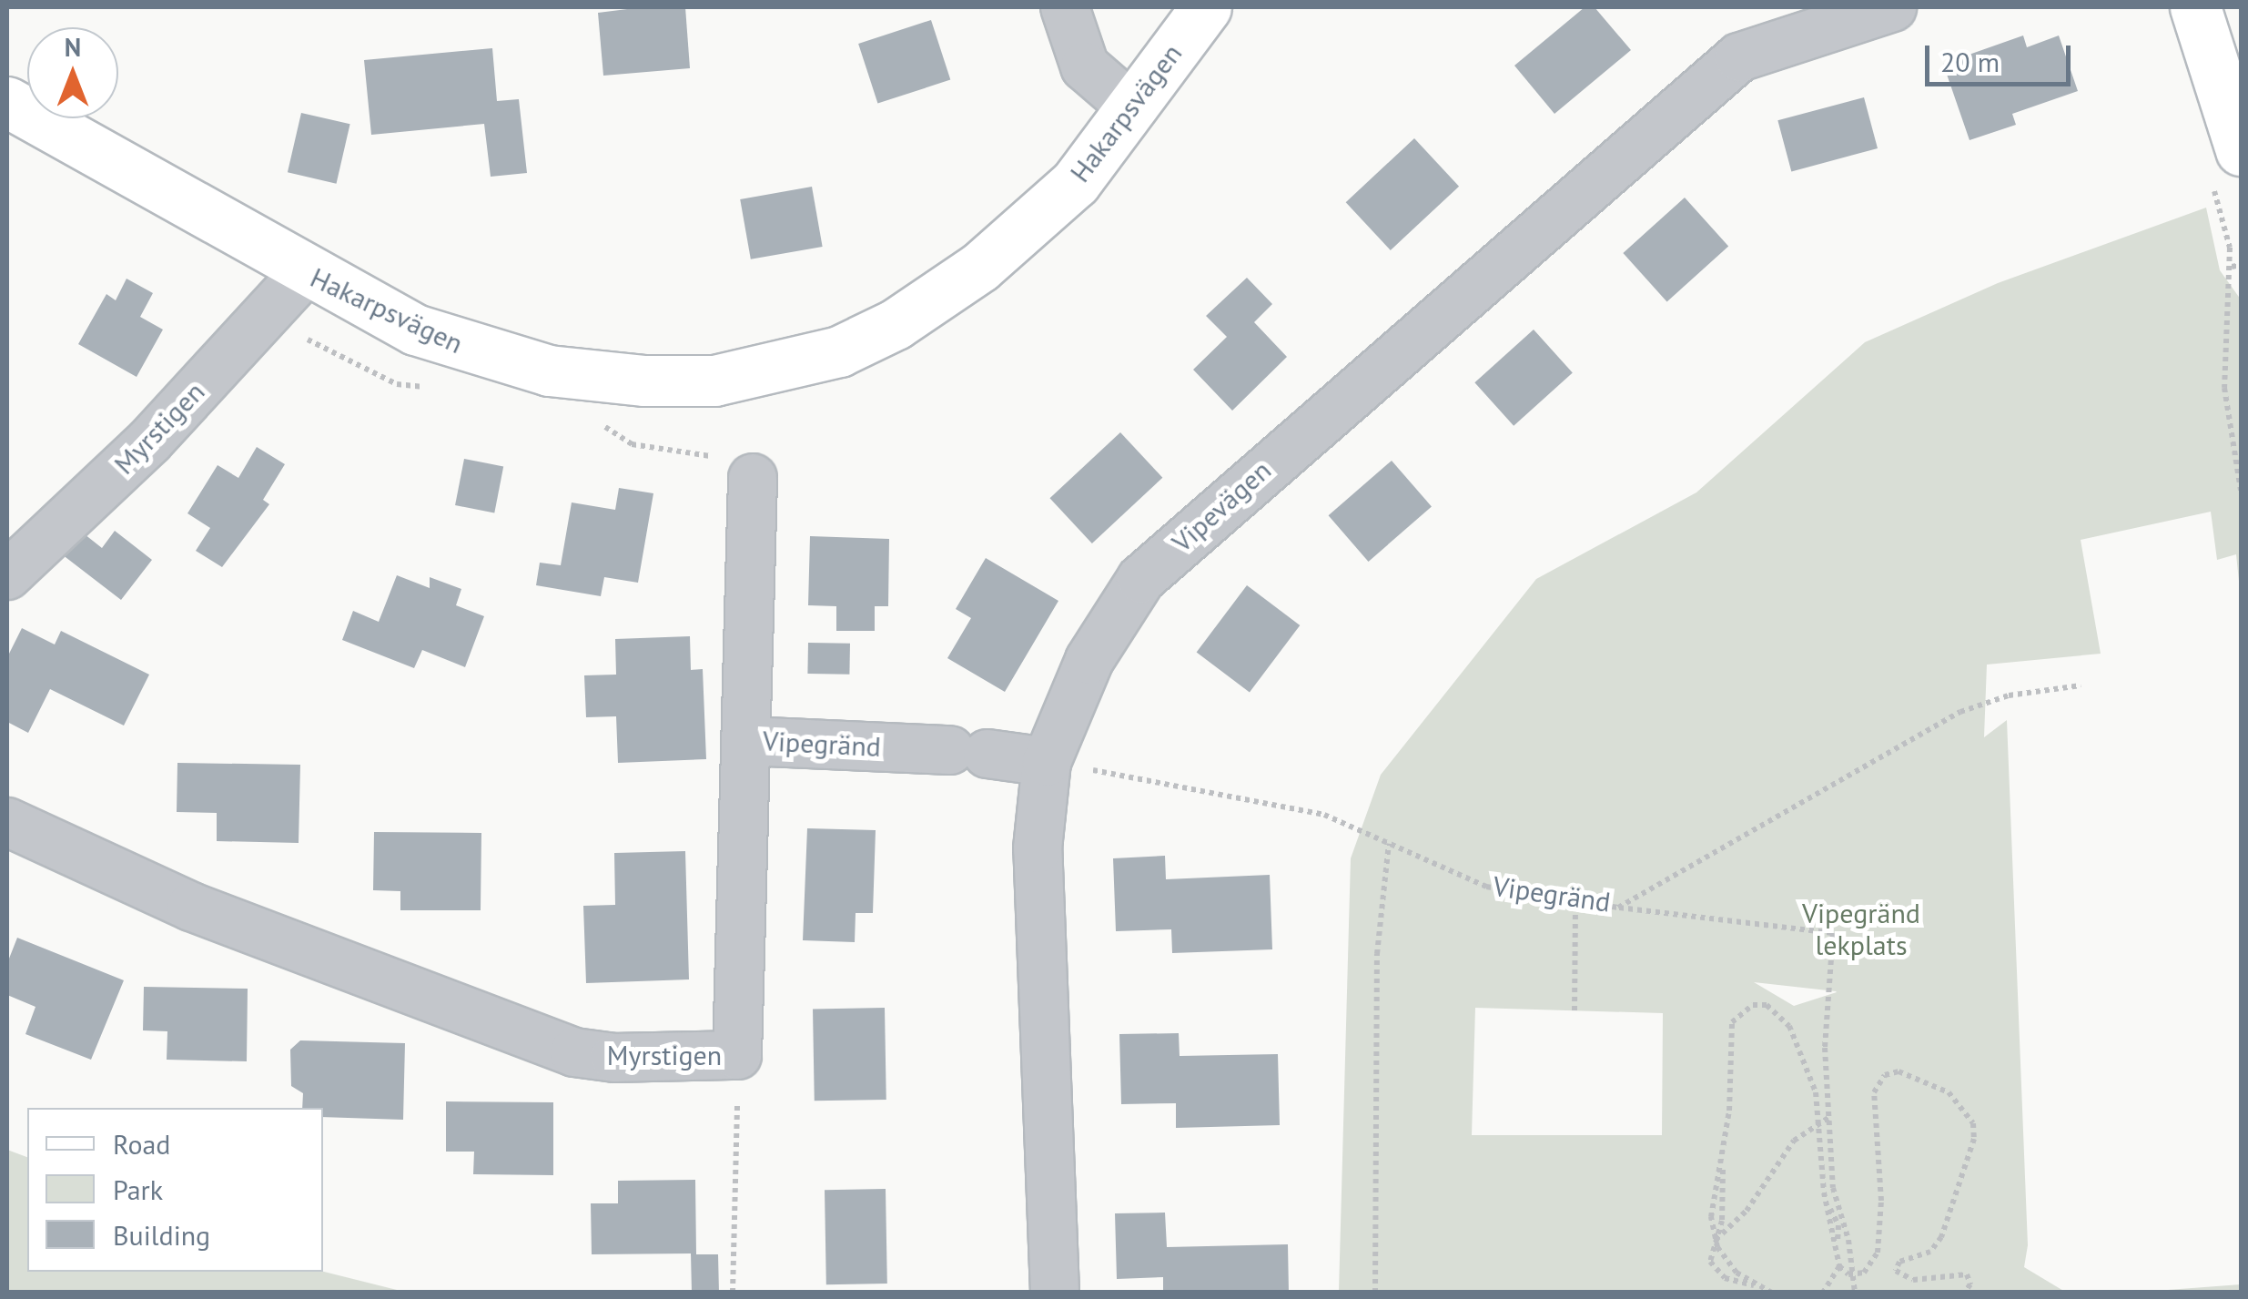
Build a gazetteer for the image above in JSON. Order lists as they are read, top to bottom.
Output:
{
  "streets": {
    "street": [
      "Hakarpsvägen",
      "Myrstigen",
      "Vipevägen",
      "Vipegränd"
    ]
  },
  "crossings": [
    ["Hakarpsvägen", "Myrstigen"],
    ["Myrstigen", "Vipegränd"],
    ["Vipevägen", "Vipegränd"]
  ],
  "parks": ["Vipegränd lekplats"],
  "legend": ["Road", "Park", "Building"],
  "scale_bar": "20 m",
  "north": "top"
}
